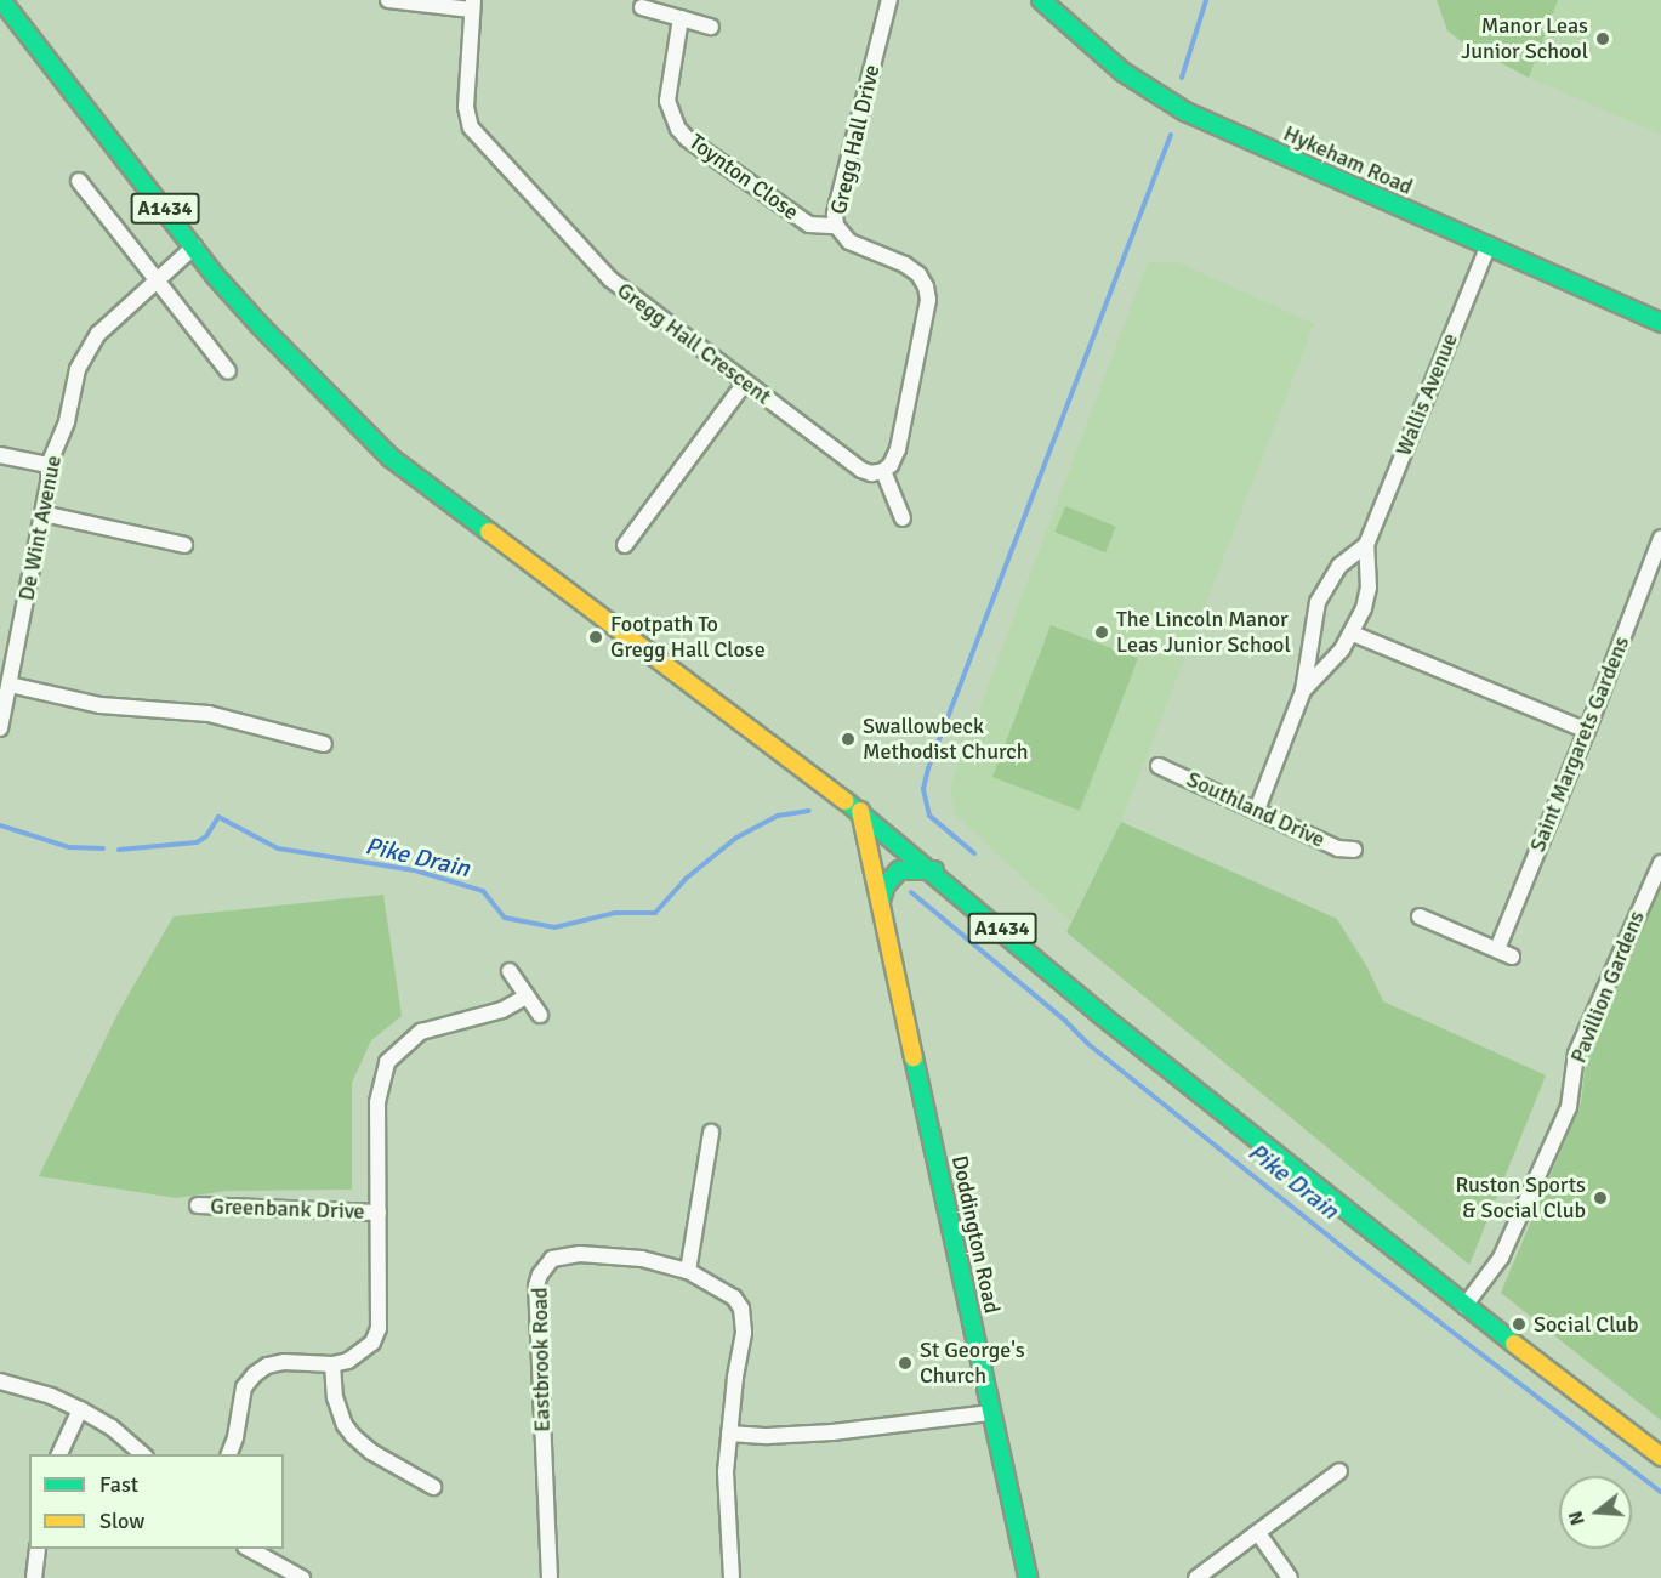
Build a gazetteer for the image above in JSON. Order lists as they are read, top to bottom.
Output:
{
  "streets": {
    "main road": ["Hykeham Road", "A1434", "Doddington Road"],
    "street": [
      "Gregg Hall Drive",
      "Toynton Close",
      "Gregg Hall Crescent",
      "Wallis Avenue",
      "De Wint Avenue",
      "Saint Margarets Gardens",
      "Southland Drive",
      "Pavillion Gardens",
      "Greenbank Drive",
      "Eastbrook Road"
    ]
  },
  "crossings": [
    ["Gregg Hall Drive", "Toynton Close"],
    ["Gregg Hall Drive", "Gregg Hall Crescent"],
    ["Hykeham Road", "Wallis Avenue"],
    ["A1434", "De Wint Avenue"],
    ["A1434", "Pavillion Gardens"],
    ["A1434", "Doddington Road"],
    ["Wallis Avenue", "Southland Drive"]
  ],
  "water": ["Pike Drain"],
  "places": [
    "Manor Leas Junior School",
    "The Lincoln Manor Leas Junior School",
    "Footpath To Gregg Hall Close",
    "Swallowbeck Methodist Church",
    "Ruston Sports & Social Club",
    "Social Club",
    "St George's Church"
  ],
  "legend": ["Fast", "Slow"],
  "north": "left"
}
